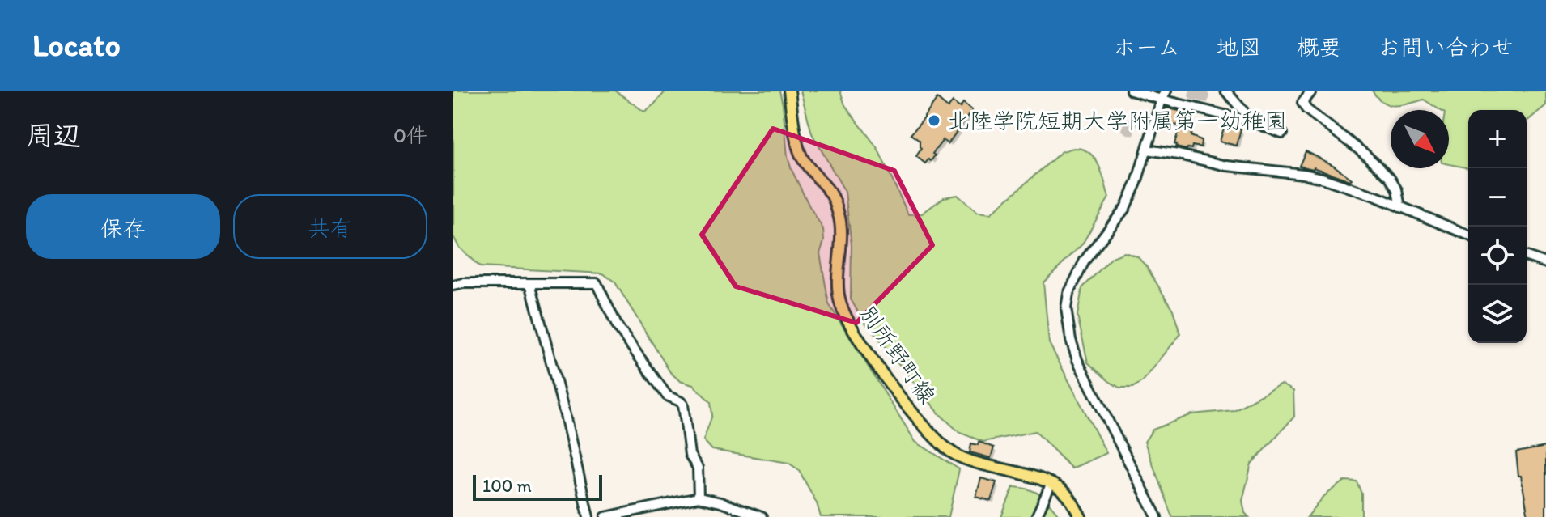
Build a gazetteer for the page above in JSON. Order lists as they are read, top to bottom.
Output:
{
  "streets": {
    "main road": ["別所野町線"]
  },
  "places": ["北陸学院短期大学附属第一幼稚園"],
  "scale_bar": "100 m",
  "north": "bottom right",
  "page": {
    "header": "Locato",
    "nav": [
      "ホーム",
      "地図",
      "概要",
      "お問い合わせ"
    ],
    "heading": ["周辺", "0件"],
    "map_buttons": ["+", "−"],
    "buttons": ["保存", "共有"],
    "scale": "100 m"
  }
}
